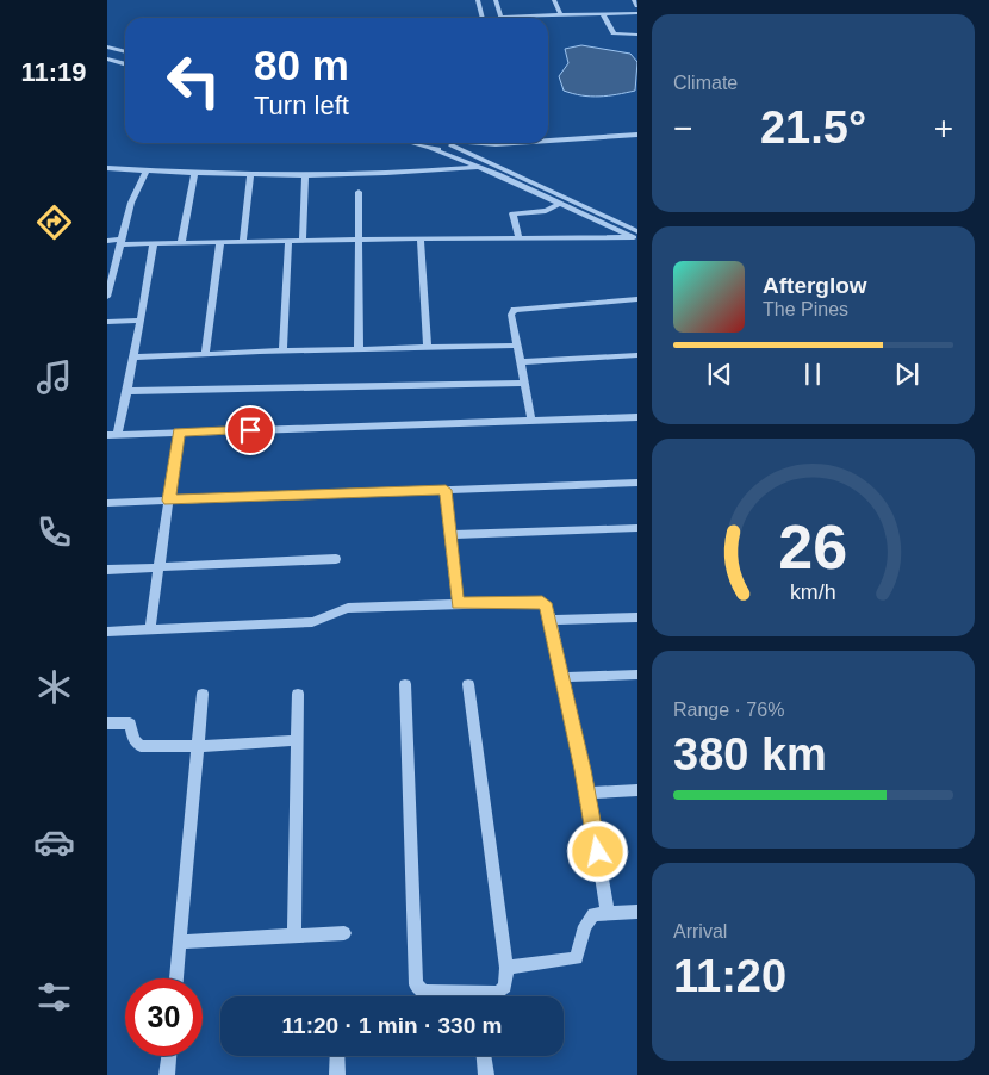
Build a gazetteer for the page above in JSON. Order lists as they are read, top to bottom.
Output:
{
  "page": {
    "tabs": "11:19",
    "tile": [
      "Climate",
      ["Range · 76%", "380 km"],
      ["Arrival", "11:20"]
    ],
    "turn": ["80 m", "Turn left"],
    "heat": ["−", "21.5°", "+"],
    "song": ["Afterglow", "The Pines"],
    "limit": "30",
    "trip": "11:20 · 1 min · 330 m",
    "gauge": ["26", "km/h"]
  }
}
